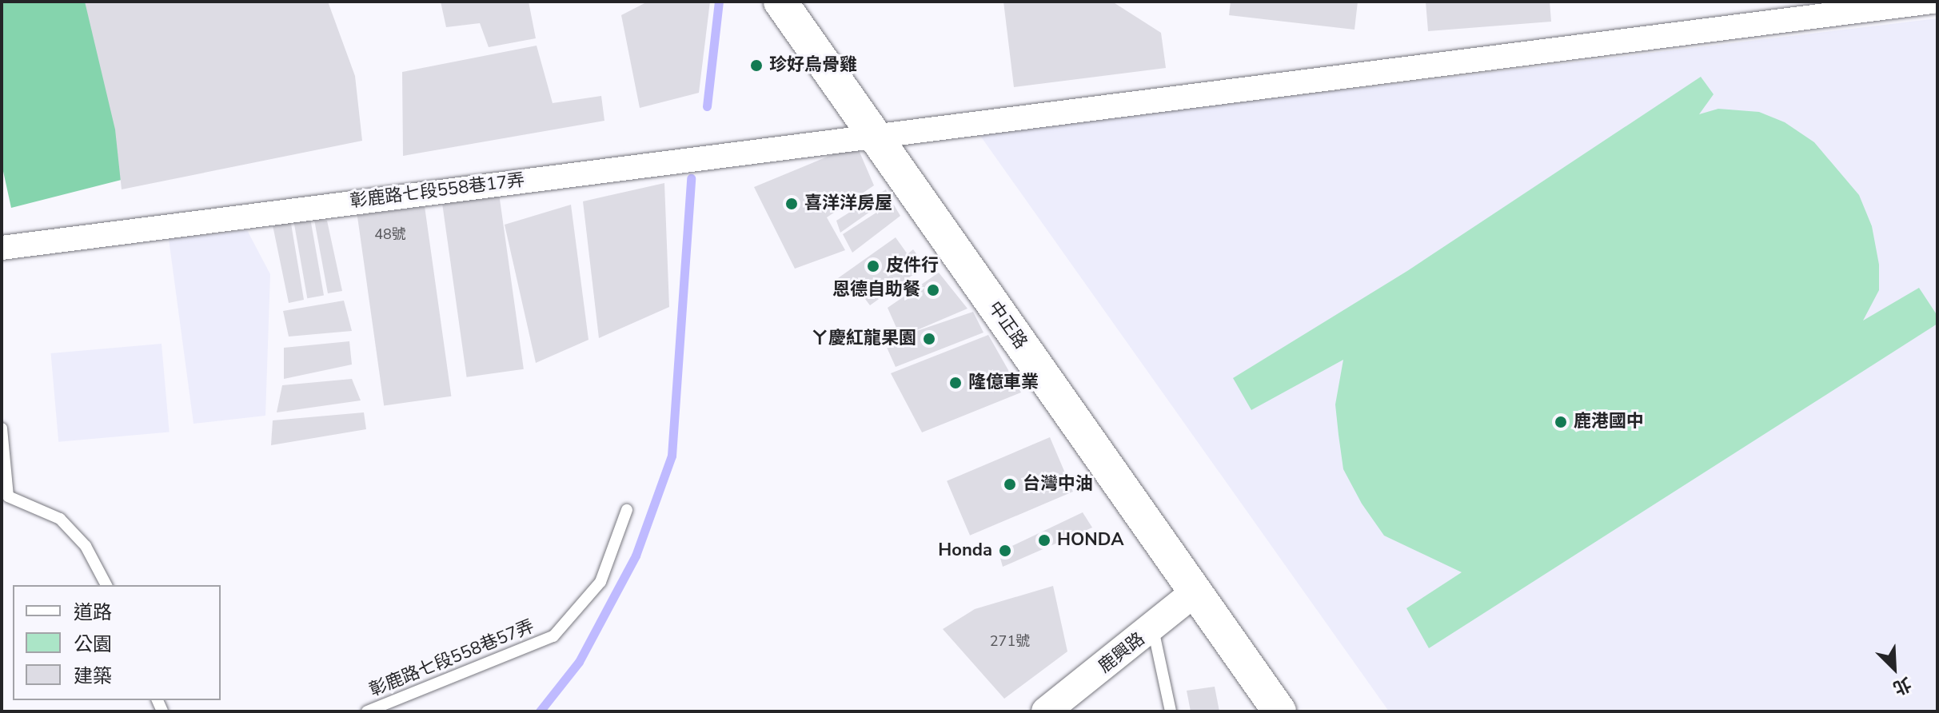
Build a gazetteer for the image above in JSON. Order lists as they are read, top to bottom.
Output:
{
  "streets": {
    "main road": ["中正路"],
    "street": ["彰鹿路七段558巷17弄", "鹿興路"],
    "lane": ["彰鹿路七段558巷57弄"]
  },
  "crossings": [
    ["彰鹿路七段558巷17弄", "中正路"],
    ["中正路", "鹿興路"]
  ],
  "places": [
    "珍好烏骨雞",
    "喜洋洋房屋",
    "皮件行",
    "恩德自助餐",
    "ㄚ慶紅龍果園",
    "隆億車業",
    "鹿港國中",
    "台灣中油",
    "HONDA",
    "Honda"
  ],
  "house_numbers": ["48號", "271號"],
  "legend": ["道路", "公園", "建築"],
  "north": "bottom right"
}
